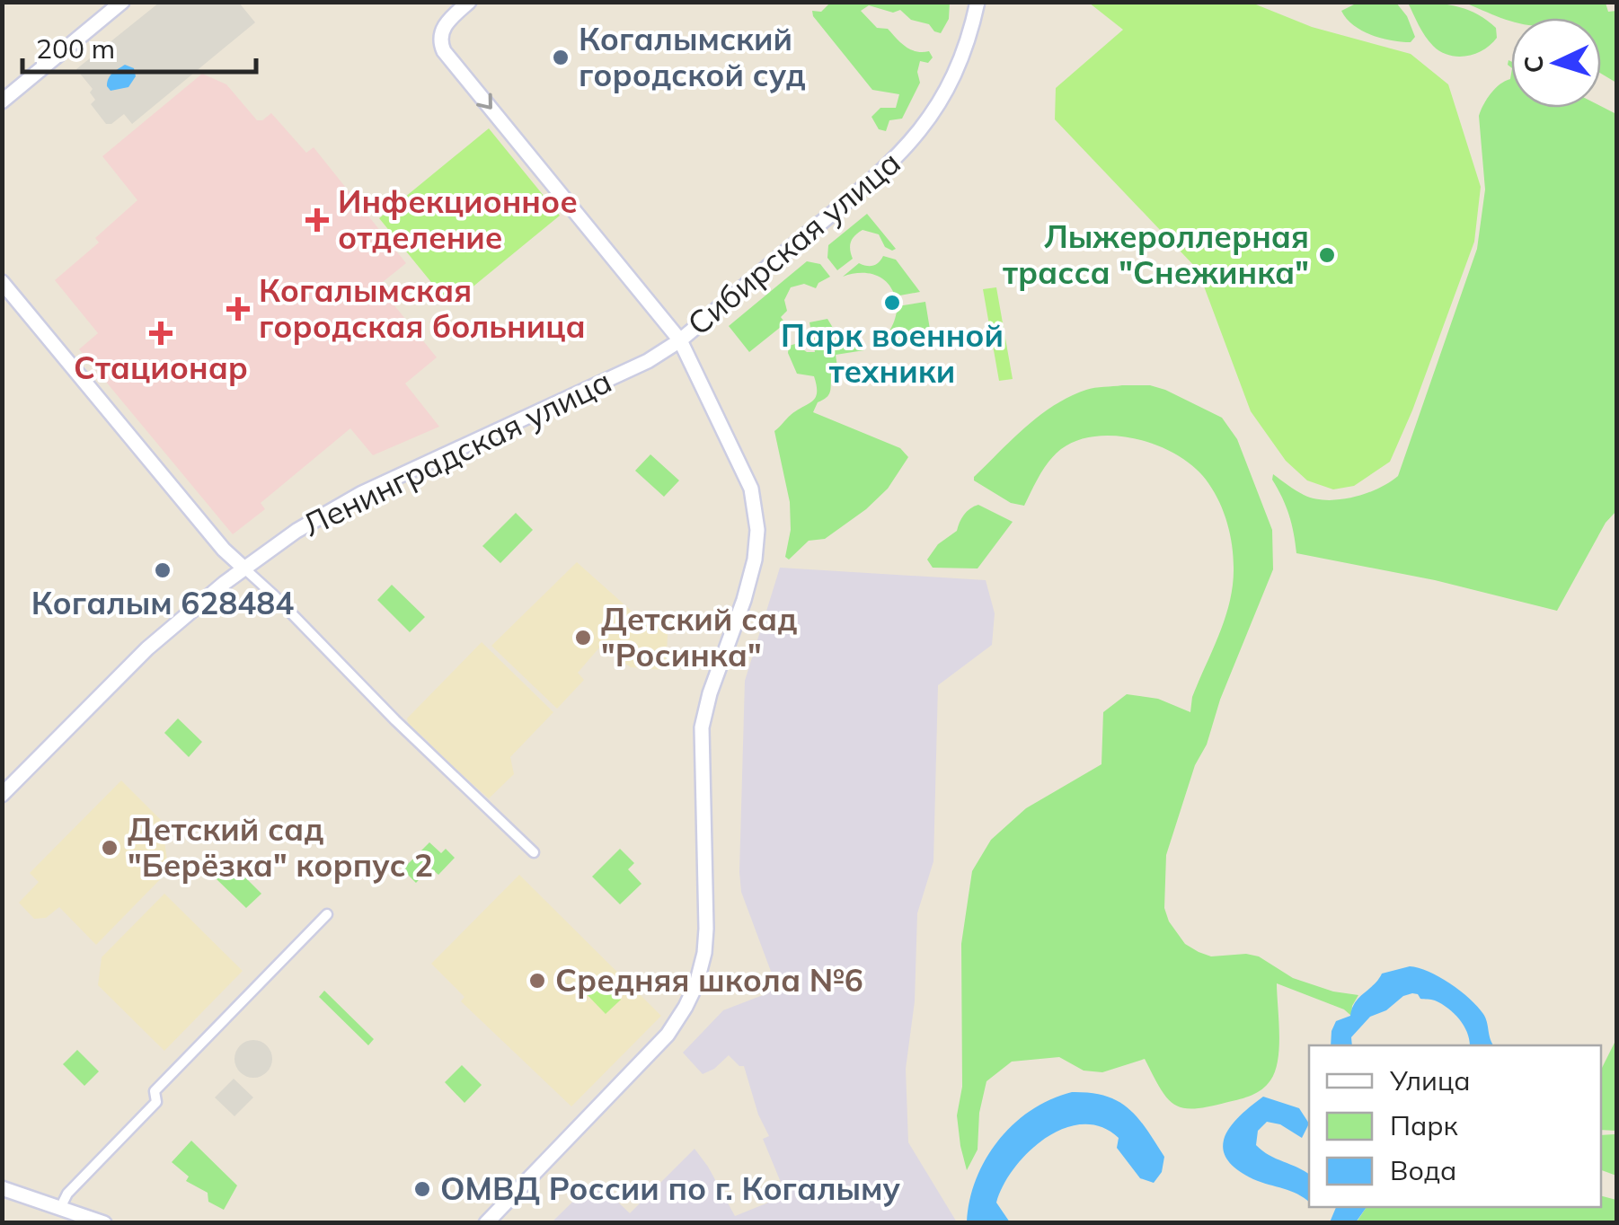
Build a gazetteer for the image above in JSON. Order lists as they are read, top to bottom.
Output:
{
  "streets": {
    "street": ["Сибирская улица", "Ленинградская улица"]
  },
  "crossings": [
    ["Сибирская улица", "Ленинградская улица"]
  ],
  "places": {
    "other": [
      "Когалымский городской суд",
      "Лыжероллерная трасса \"Снежинка\"",
      "Парк военной техники",
      "Когалым 628484",
      "Детский сад \"Росинка\"",
      "Детский сад \"Берёзка\" корпус 2",
      "Средняя школа №6",
      "ОМВД России по г. Когалыму"
    ],
    "health": ["Инфекционное отделение", "Когалымская городская больница", "Стационар"]
  },
  "legend": ["Улица", "Парк", "Вода"],
  "scale_bar": "200 m",
  "north": "left"
}
